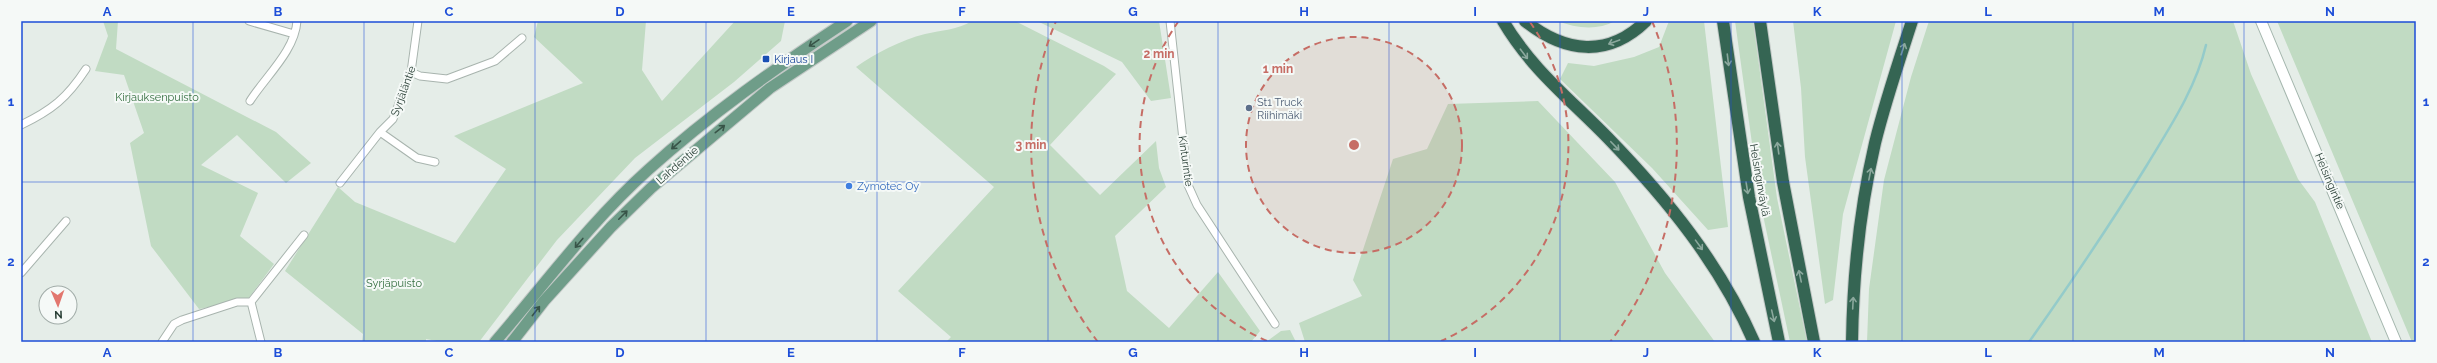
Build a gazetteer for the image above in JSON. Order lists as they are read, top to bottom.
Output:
{
  "streets": {
    "highway": ["Helsinginväylä"],
    "main road": ["Lahdentie", "Helsingintie"],
    "street": ["Syrjäläntie", "Kinturintie"]
  },
  "parks": ["Kirjauksenpuisto", "Syrjäpuisto"],
  "places": {
    "transit": ["Kirjaus I"],
    "other": ["St1 Truck Riihimäki", "Zymotec Oy"]
  },
  "north": "bottom",
  "grid": {
    "columns": [
      "A",
      "B",
      "C",
      "D",
      "E",
      "F",
      "G",
      "H",
      "I",
      "J",
      "K",
      "L",
      "M",
      "N"
    ],
    "rows": ["1", "2"]
  },
  "rings": ["2 min", "1 min", "3 min"]
}
